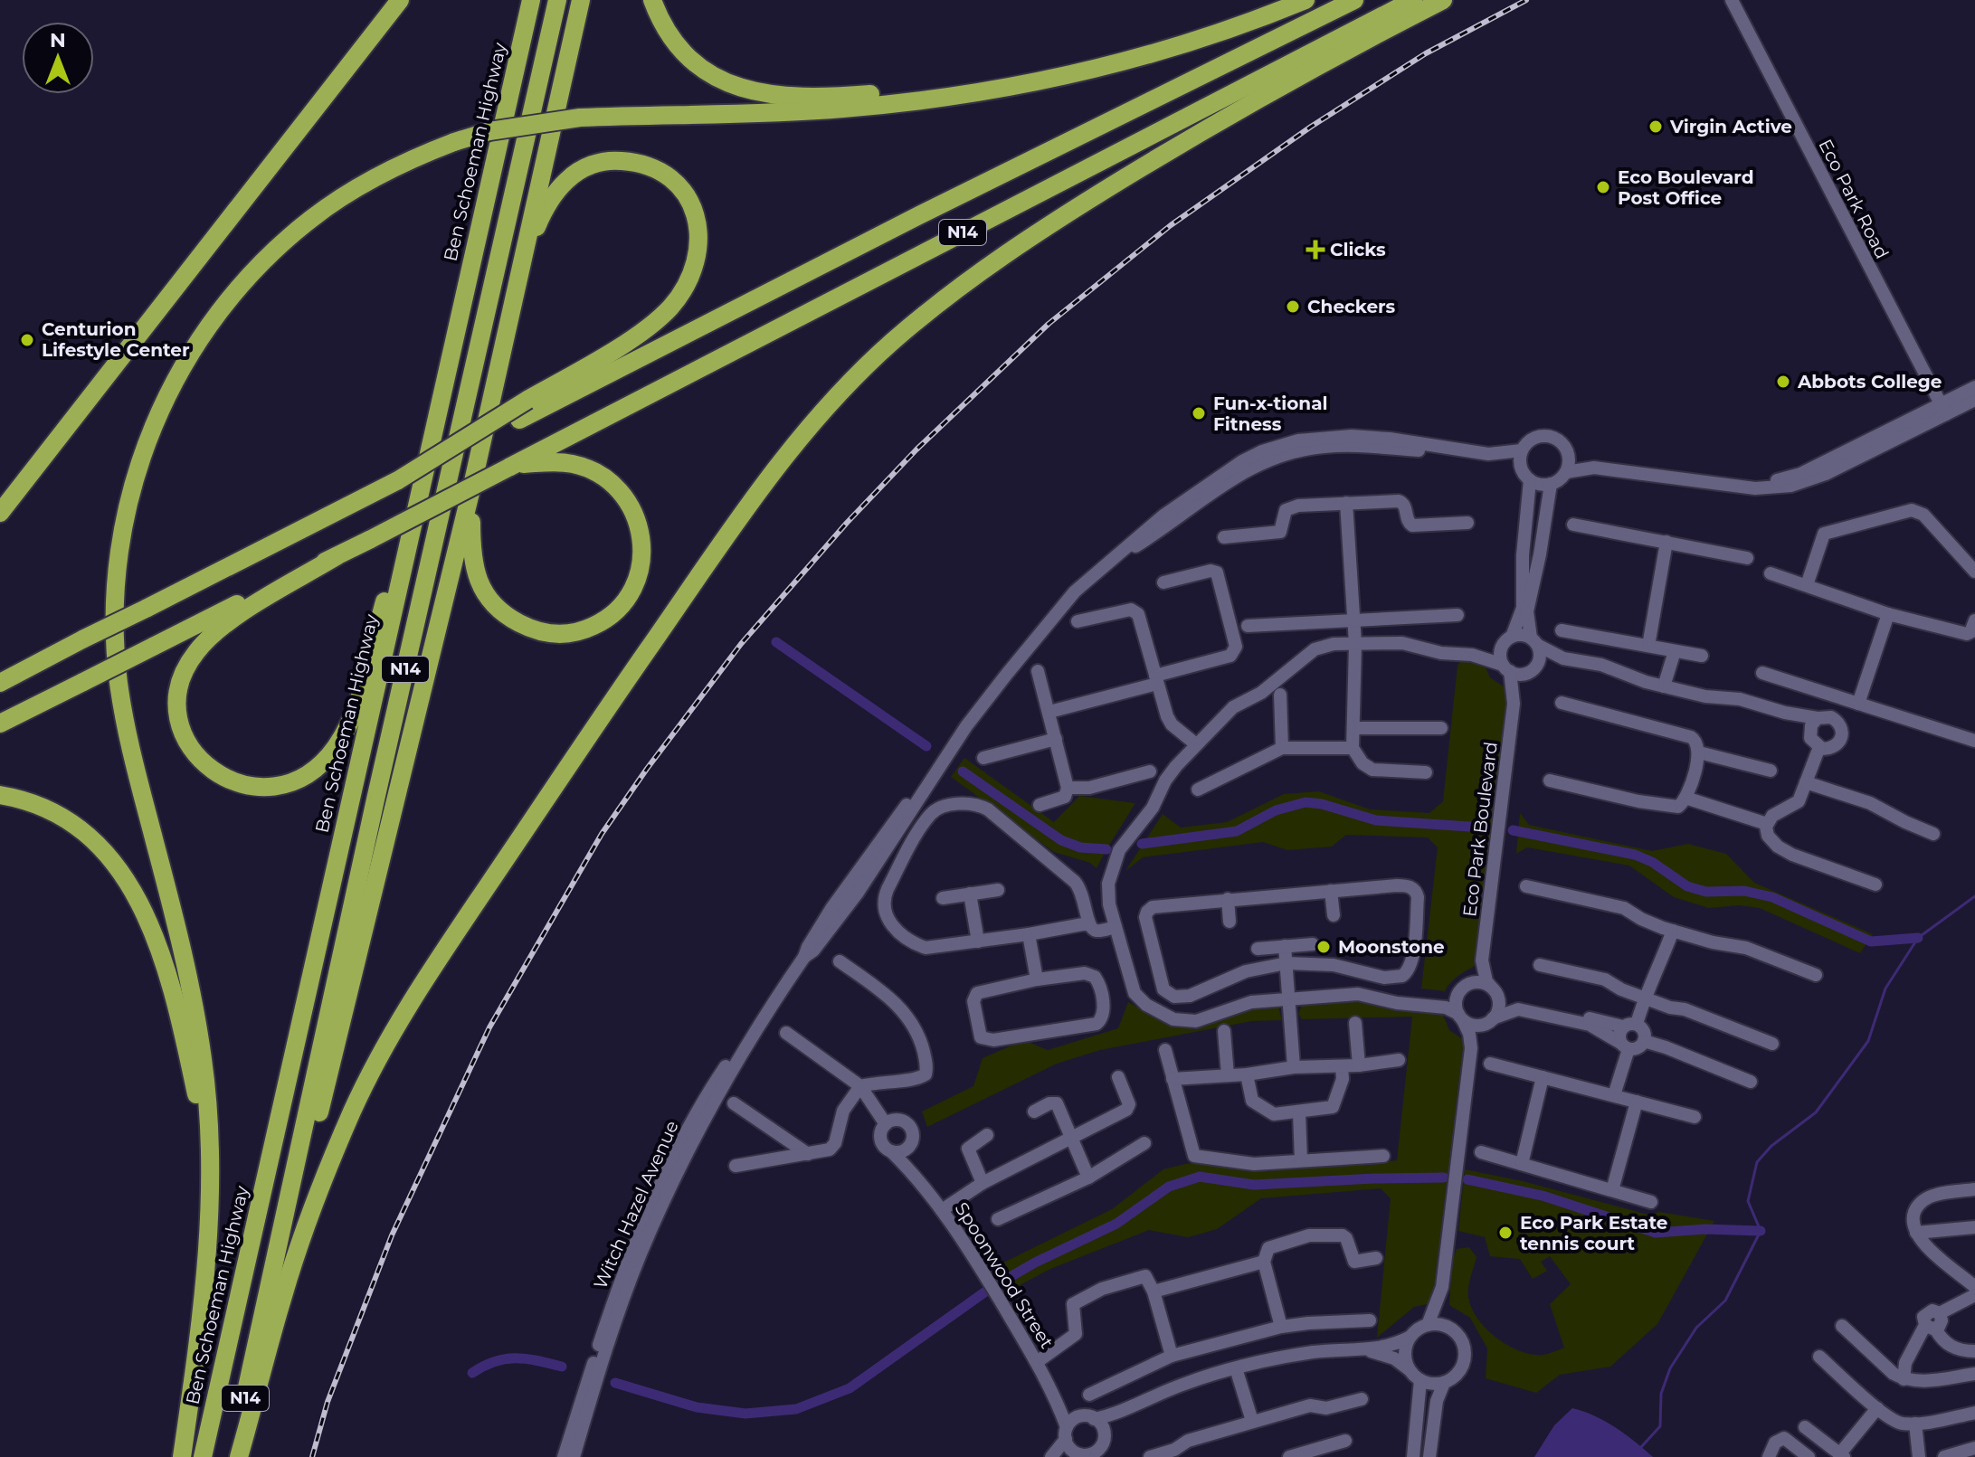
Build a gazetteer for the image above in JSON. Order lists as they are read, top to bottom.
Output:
{
  "streets": {
    "highway": ["Ben Schoeman Highway", "N14"],
    "street": [
      "Eco Park Road",
      "Eco Park Boulevard",
      "Witch Hazel Avenue",
      "Spoonwood Street"
    ]
  },
  "places": {
    "other": [
      "Virgin Active",
      "Eco Boulevard Post Office",
      "Checkers",
      "Centurion Lifestyle Center",
      "Abbots College",
      "Fun-x-tional Fitness",
      "Moonstone",
      "Eco Park Estate tennis court"
    ],
    "health": ["Clicks"]
  },
  "north": "top"
}
